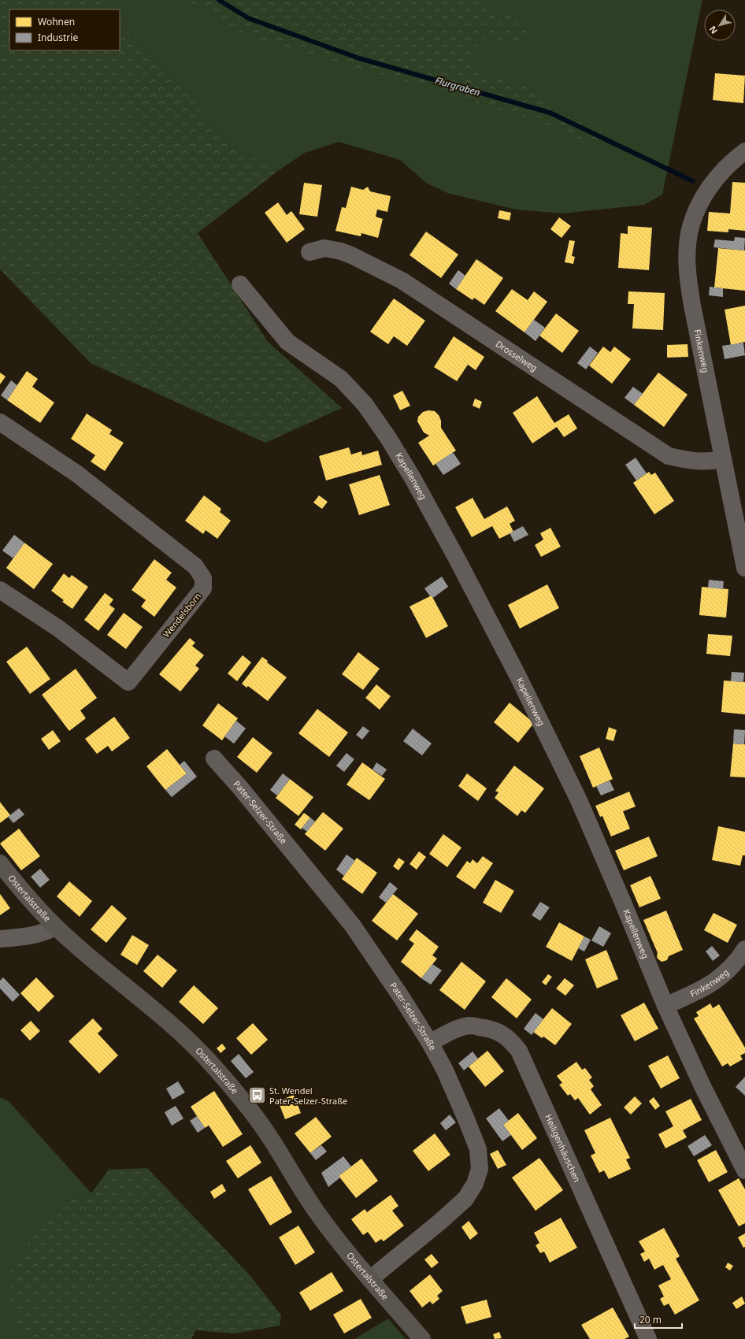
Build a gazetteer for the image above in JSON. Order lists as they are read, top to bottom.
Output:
{
  "streets": {
    "street": [
      "Finkenweg",
      "Drosselweg",
      "Kapellenweg",
      "Wendelsborn",
      "Pater-Selzer-Straße",
      "Ostertalstraße",
      "Heiligenhäuschen"
    ]
  },
  "crossings": [
    ["Finkenweg", "Drosselweg"],
    ["Finkenweg", "Kapellenweg"],
    ["Pater-Selzer-Straße", "Ostertalstraße"],
    ["Pater-Selzer-Straße", "Heiligenhäuschen"]
  ],
  "water": ["Flurgraben"],
  "places": {
    "bus stop": ["St. Wendel Pater-Selzer-Straße"]
  },
  "legend": ["Wohnen", "Industrie"],
  "scale_bar": "20 m",
  "north": "bottom left"
}
